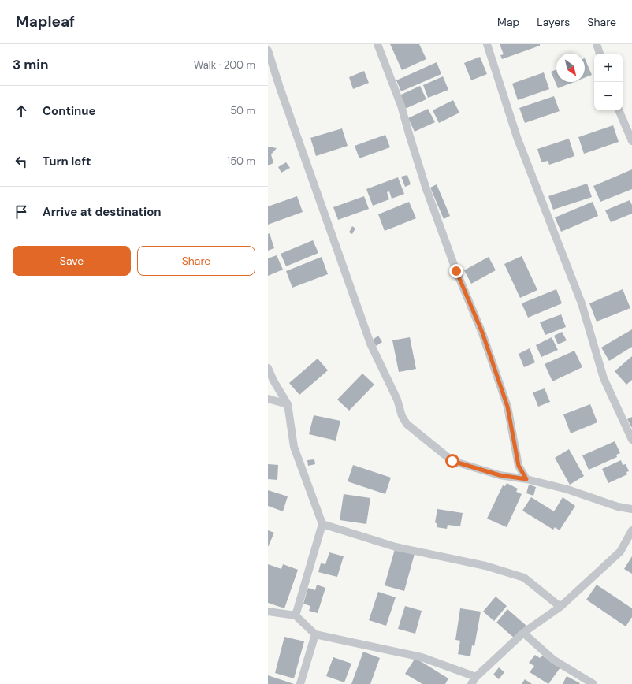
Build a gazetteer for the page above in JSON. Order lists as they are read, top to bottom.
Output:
{
  "north": "bottom right",
  "page": {
    "header": "Mapleaf",
    "nav": ["Map", "Layers", "Share"],
    "heading": ["3 min", "Walk · 200 m"],
    "map_buttons": ["+", "−"],
    "list": [
      ["Continue", "50 m"],
      ["Turn left", "150 m"],
      "Arrive at destination"
    ],
    "buttons": ["Save", "Share"]
  }
}
